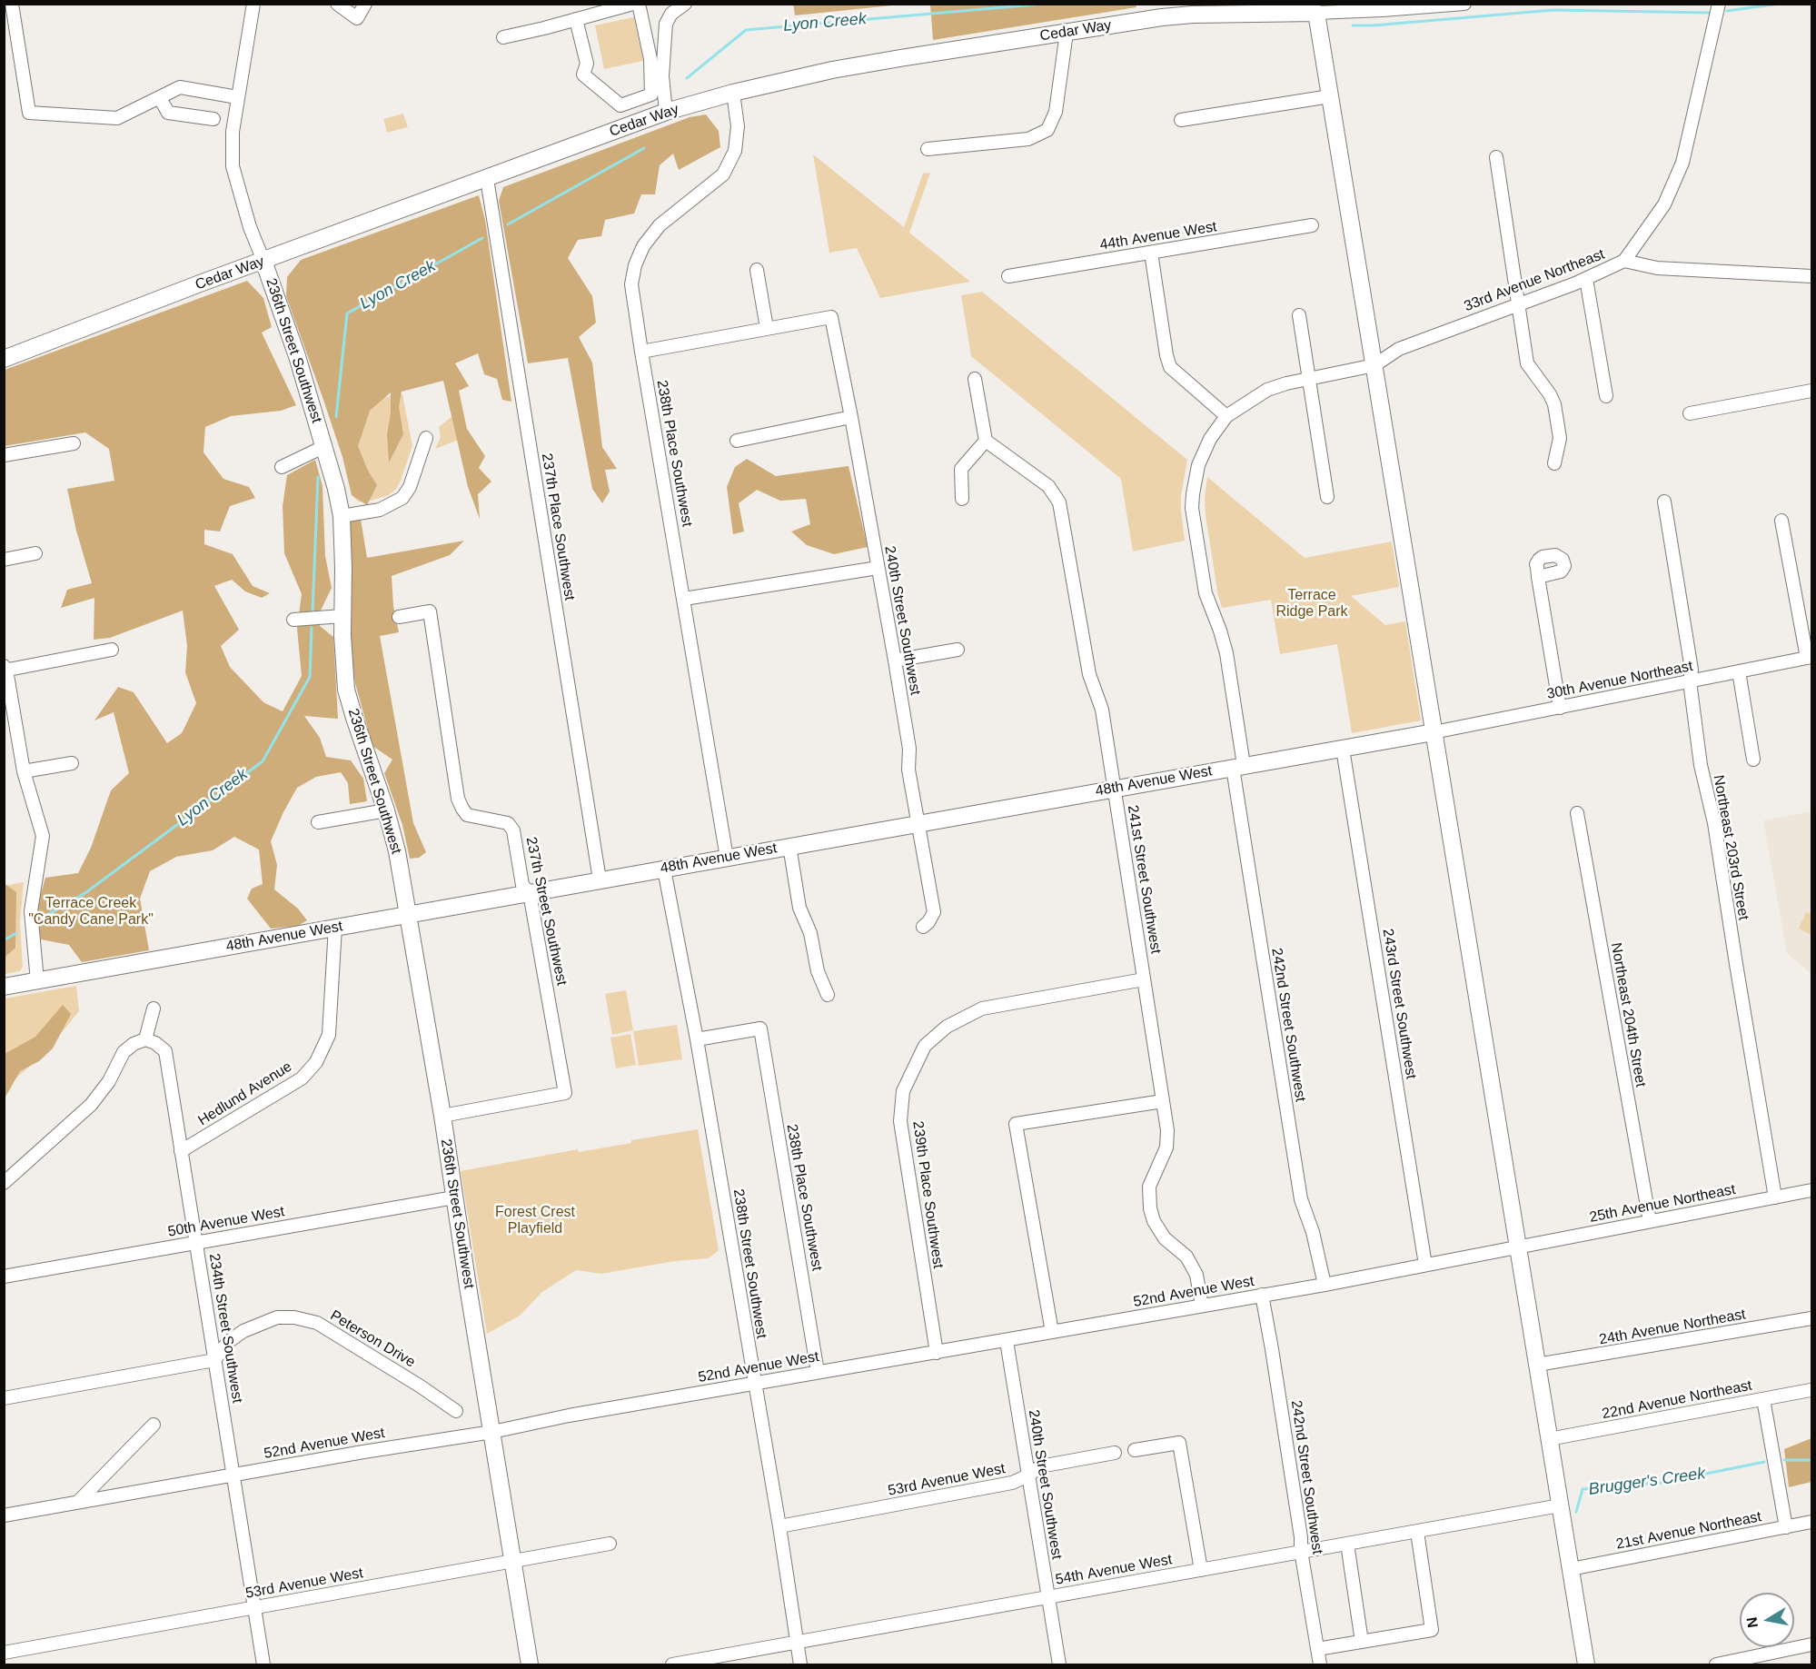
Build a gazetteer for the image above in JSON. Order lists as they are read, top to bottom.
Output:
{
  "streets": {
    "main road": ["Cedar Way", "236th Street Southwest", "48th Avenue West"],
    "street": [
      "44th Avenue West",
      "33rd Avenue Northeast",
      "238th Place Southwest",
      "237th Place Southwest",
      "240th Street Southwest",
      "30th Avenue Northeast",
      "Northeast 203rd Street",
      "241st Street Southwest",
      "237th Street Southwest",
      "243rd Street Southwest",
      "Northeast 204th Street",
      "242nd Street Southwest",
      "Hedlund Avenue",
      "239th Place Southwest",
      "25th Avenue Northeast",
      "50th Avenue West",
      "238th Street Southwest",
      "52nd Avenue West",
      "24th Avenue Northeast",
      "234th Street Southwest",
      "Peterson Drive",
      "22nd Avenue Northeast",
      "53rd Avenue West",
      "21st Avenue Northeast",
      "54th Avenue West"
    ]
  },
  "crossings": [
    ["Cedar Way", "236th Street Southwest"],
    ["Cedar Way", "238th Place Southwest"],
    ["Cedar Way", "237th Place Southwest"],
    ["236th Street Southwest", "48th Avenue West"],
    ["236th Street Southwest", "237th Street Southwest"],
    ["236th Street Southwest", "50th Avenue West"],
    ["236th Street Southwest", "52nd Avenue West"],
    ["236th Street Southwest", "53rd Avenue West"],
    ["238th Place Southwest", "48th Avenue West"],
    ["238th Place Southwest", "238th Street Southwest"],
    ["238th Place Southwest", "52nd Avenue West"],
    ["237th Place Southwest", "48th Avenue West"],
    ["240th Street Southwest", "48th Avenue West"],
    ["240th Street Southwest", "52nd Avenue West"],
    ["240th Street Southwest", "53rd Avenue West"],
    ["240th Street Southwest", "54th Avenue West"],
    ["30th Avenue Northeast", "48th Avenue West"],
    ["30th Avenue Northeast", "Northeast 203rd Street"],
    ["48th Avenue West", "241st Street Southwest"],
    ["48th Avenue West", "237th Street Southwest"],
    ["48th Avenue West", "243rd Street Southwest"],
    ["48th Avenue West", "242nd Street Southwest"],
    ["48th Avenue West", "Hedlund Avenue"],
    ["48th Avenue West", "238th Street Southwest"],
    ["Northeast 203rd Street", "25th Avenue Northeast"],
    ["241st Street Southwest", "239th Place Southwest"],
    ["241st Street Southwest", "52nd Avenue West"],
    ["243rd Street Southwest", "52nd Avenue West"],
    ["Northeast 204th Street", "25th Avenue Northeast"],
    ["242nd Street Southwest", "52nd Avenue West"],
    ["242nd Street Southwest", "54th Avenue West"],
    ["Hedlund Avenue", "234th Street Southwest"],
    ["239th Place Southwest", "52nd Avenue West"],
    ["25th Avenue Northeast", "52nd Avenue West"],
    ["50th Avenue West", "234th Street Southwest"],
    ["238th Street Southwest", "52nd Avenue West"],
    ["238th Street Southwest", "53rd Avenue West"],
    ["238th Street Southwest", "54th Avenue West"],
    ["52nd Avenue West", "234th Street Southwest"],
    ["234th Street Southwest", "Peterson Drive"],
    ["234th Street Southwest", "53rd Avenue West"]
  ],
  "water": ["Lyon Creek", "Brugger's Creek"],
  "parks": ["Terrace Ridge Park", "Terrace Creek \"Candy Cane Park\"", "Forest Crest Playfield"],
  "north": "left"
}
